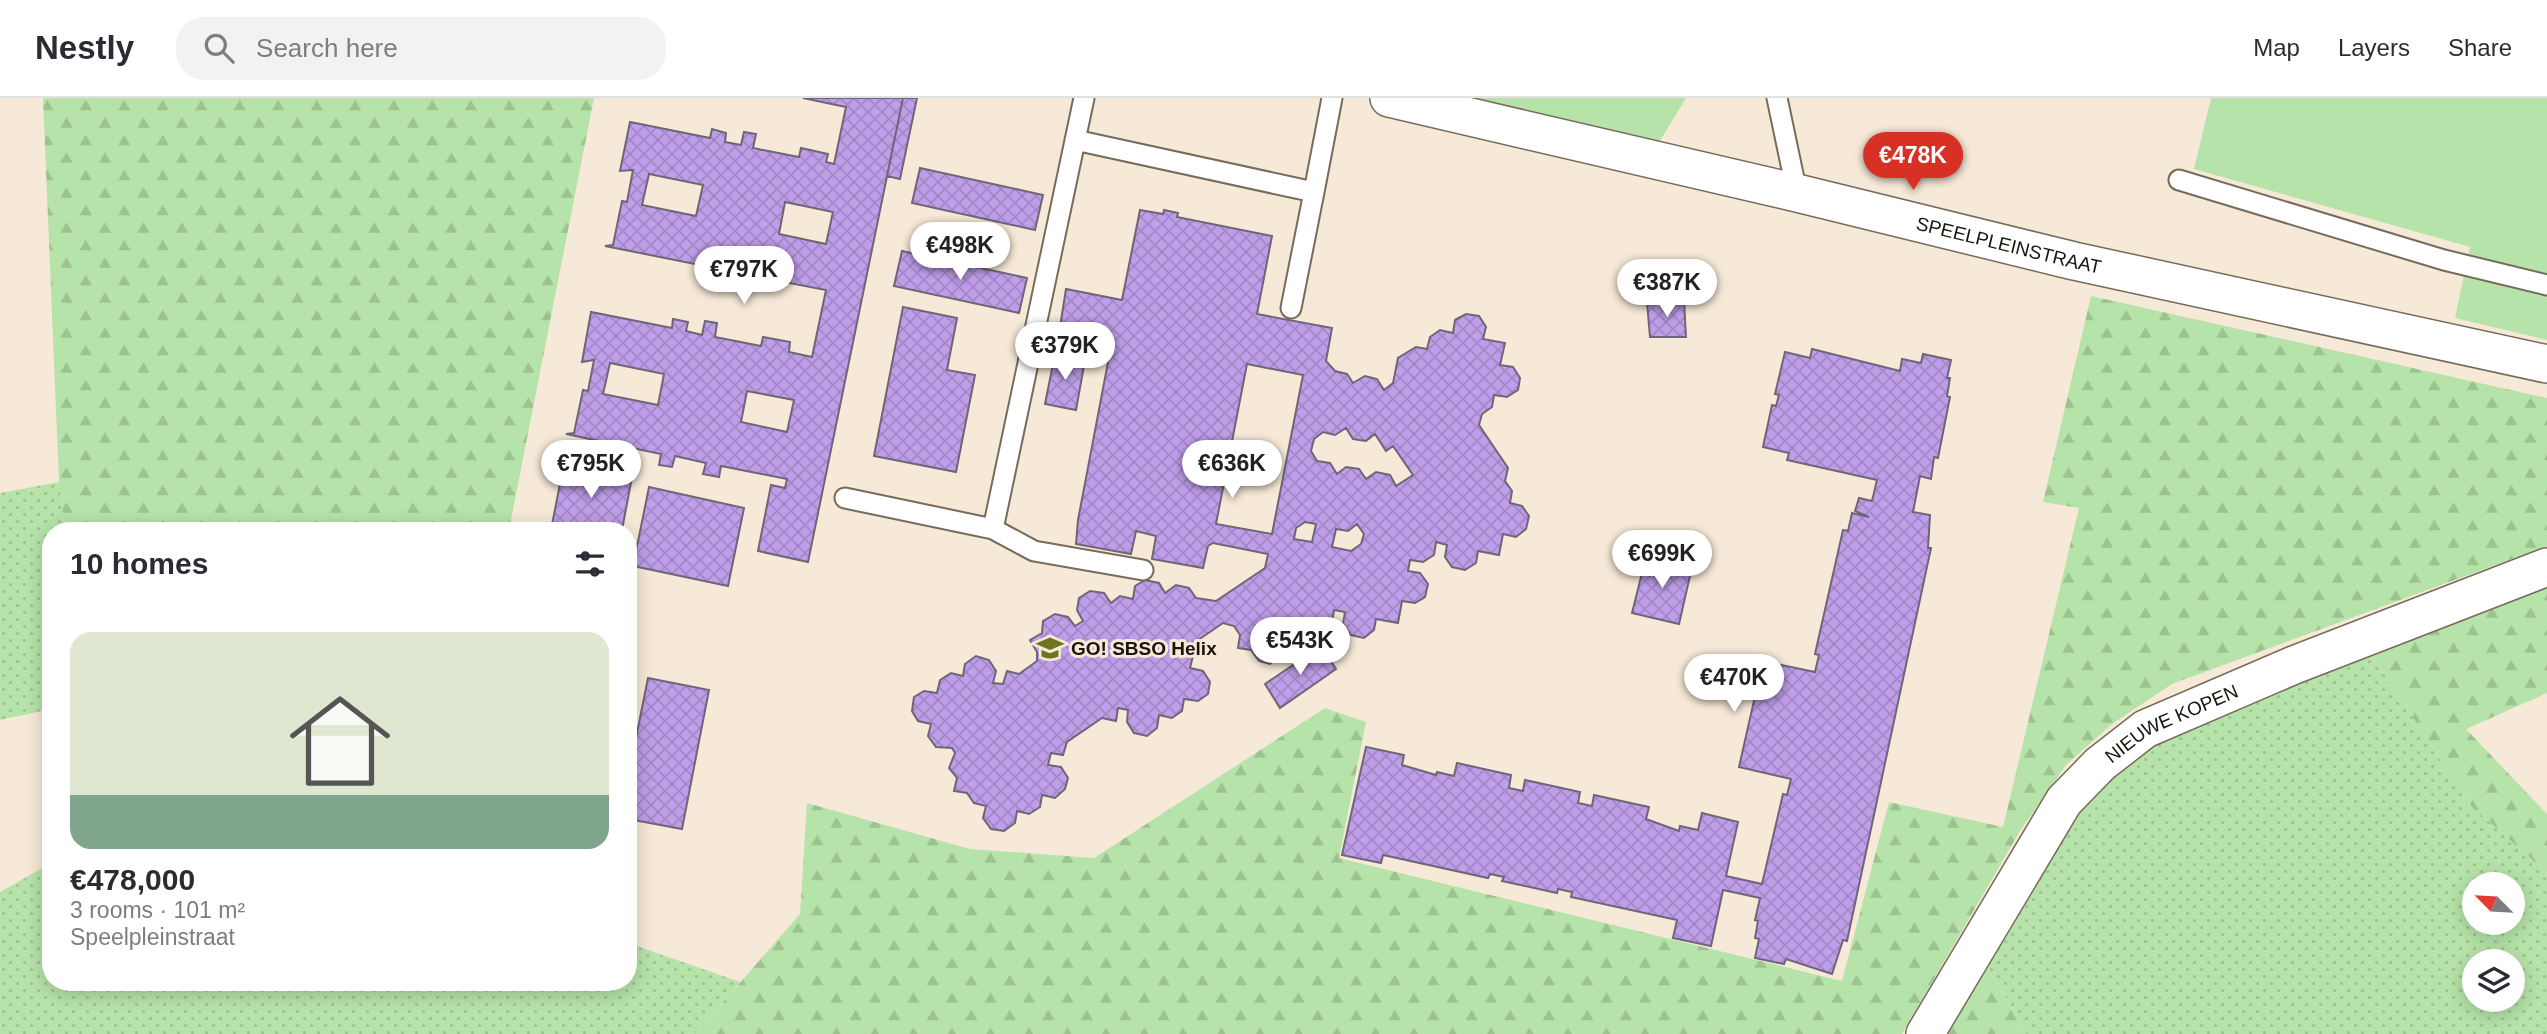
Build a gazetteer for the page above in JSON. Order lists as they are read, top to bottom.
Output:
{
  "streets": {
    "street": ["SPEELPLEINSTRAAT", "NIEUWE KOPEN"]
  },
  "places": {
    "school or university": ["GO! SBSO Helix"]
  },
  "north": "top left",
  "page": {
    "header": "Nestly",
    "search": "Search here",
    "nav": ["Map", "Layers", "Share"],
    "price": [
      "€478K",
      "€498K",
      "€797K",
      "€387K",
      "€379K",
      "€795K",
      "€636K",
      "€699K",
      "€543K",
      "€470K"
    ],
    "heading": "10 homes",
    "list": [
      {
        "name": "€478,000",
        "note": "3 rooms · 101 m² · Speelpleinstraat"
      }
    ]
  }
}
